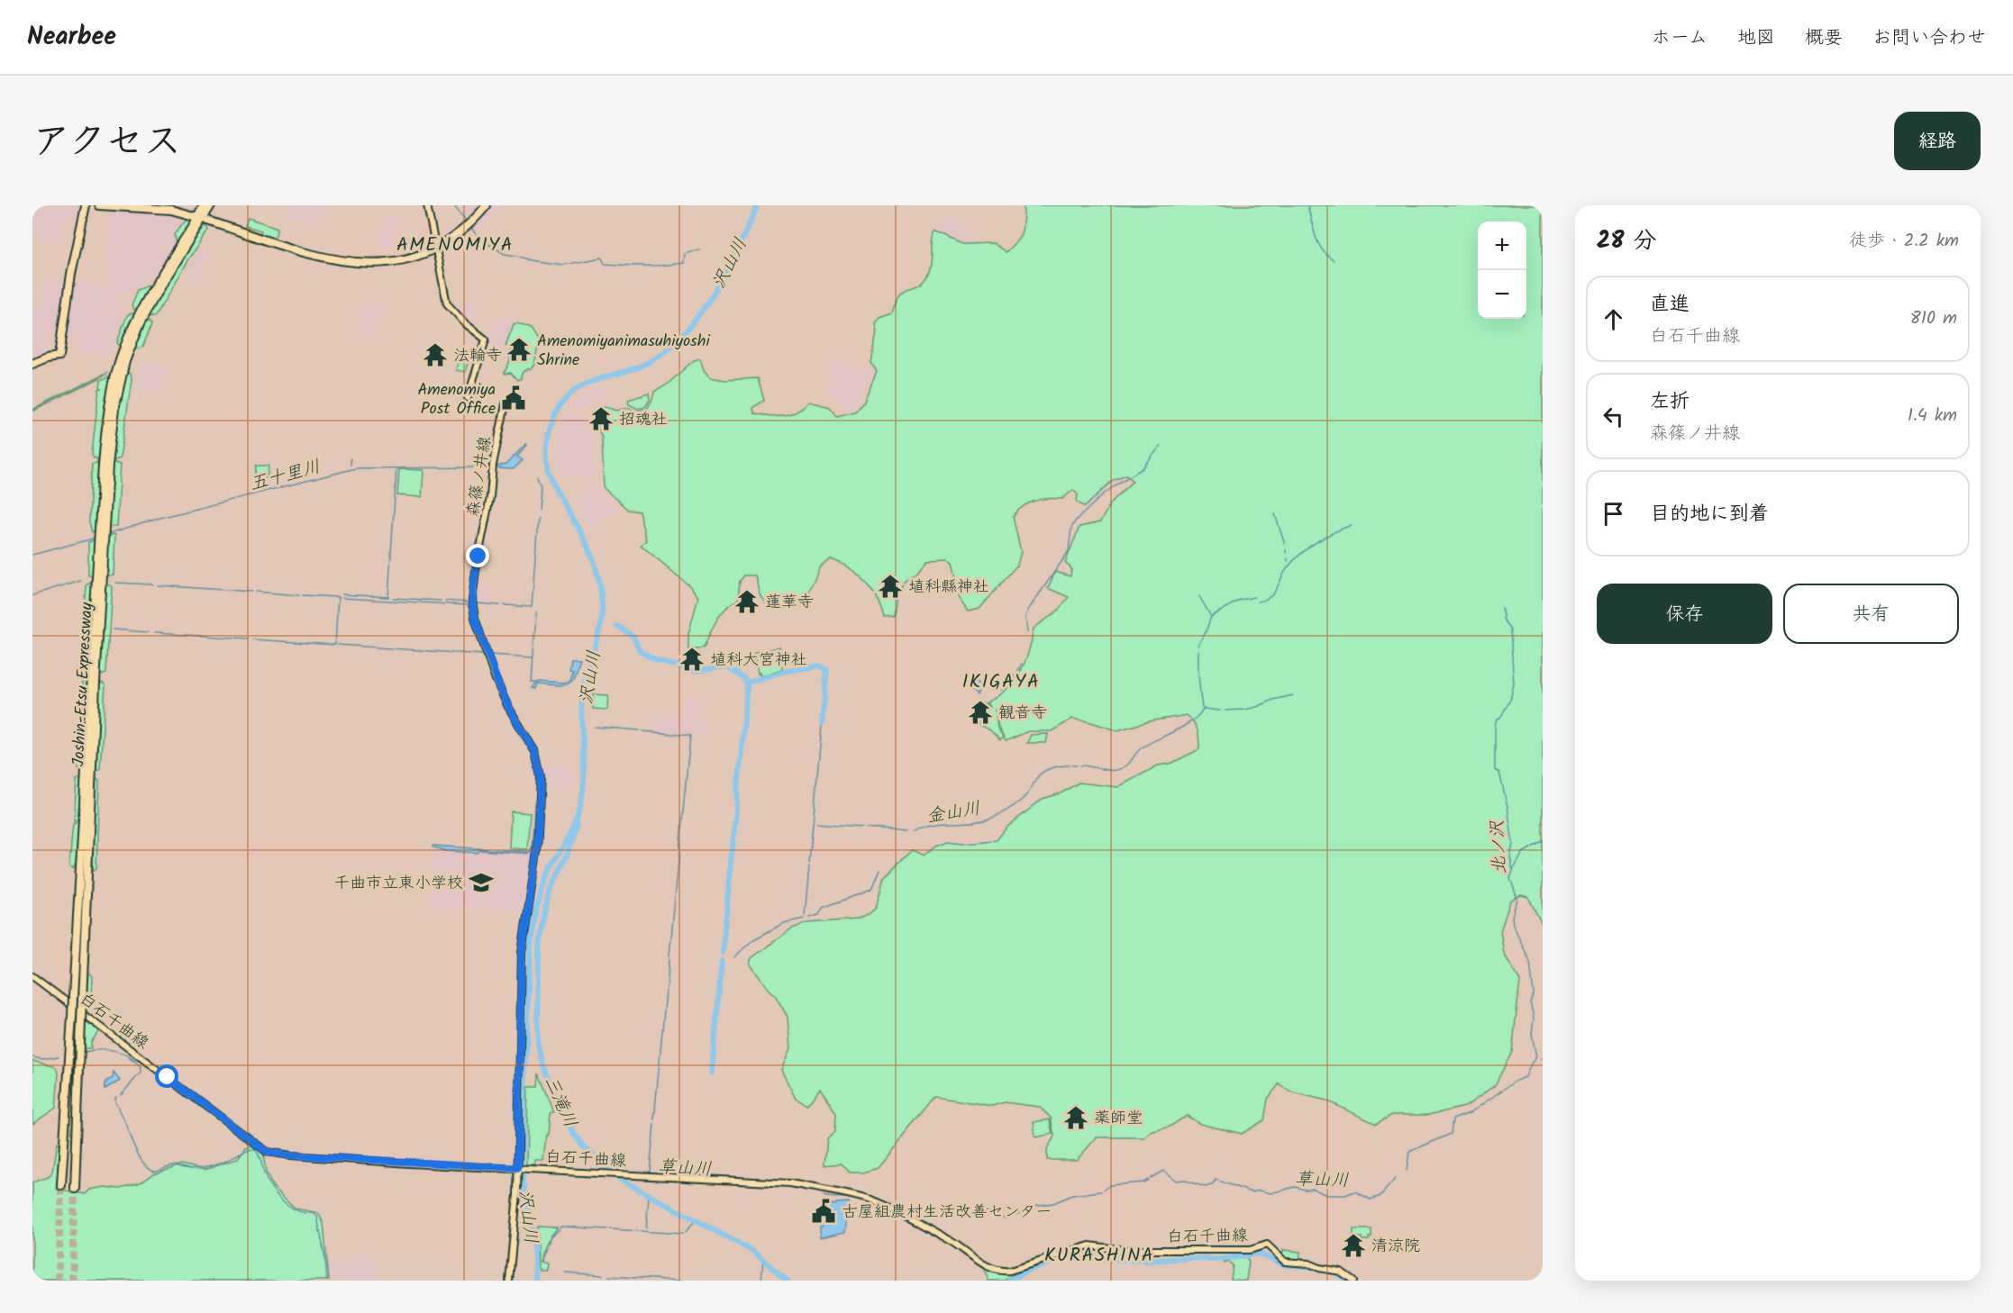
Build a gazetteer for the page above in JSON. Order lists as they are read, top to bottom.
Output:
{
  "streets": {
    "highway": ["Joshin-Etsu Expressway"],
    "main road": ["森篠ノ井線", "白石千曲線"]
  },
  "crossings": [
    ["森篠ノ井線", "白石千曲線"]
  ],
  "districts": ["AMENOMIYA", "IKIGAYA", "KURASHINA"],
  "water": [
    "沢山川",
    "五十里川",
    "金山川",
    "北ノ沢",
    "三滝川",
    "草山川"
  ],
  "places": {
    "temple": [
      "Amenomiyanimasuhiyoshi Shrine",
      "法輪寺",
      "招魂社",
      "埴科縣神社",
      "蓮華寺",
      "埴科大宮神社",
      "観音寺",
      "薬師堂",
      "清涼院"
    ],
    "public building": ["Amenomiya Post Office", "古屋組農村生活改善センター"],
    "school or university": ["千曲市立東小学校"]
  },
  "page": {
    "header": "Nearbee",
    "nav": [
      "ホーム",
      "地図",
      "概要",
      "お問い合わせ"
    ],
    "title": "アクセス",
    "buttons": [
      "経路",
      ["保存", "共有"]
    ],
    "heading": ["28 分", "徒歩 · 2.2 km"],
    "map_buttons": ["+", "−"],
    "list": [
      ["直進", "白石千曲線", "810 m"],
      ["左折", "森篠ノ井線", "1.4 km"],
      "目的地に到着"
    ]
  }
}
